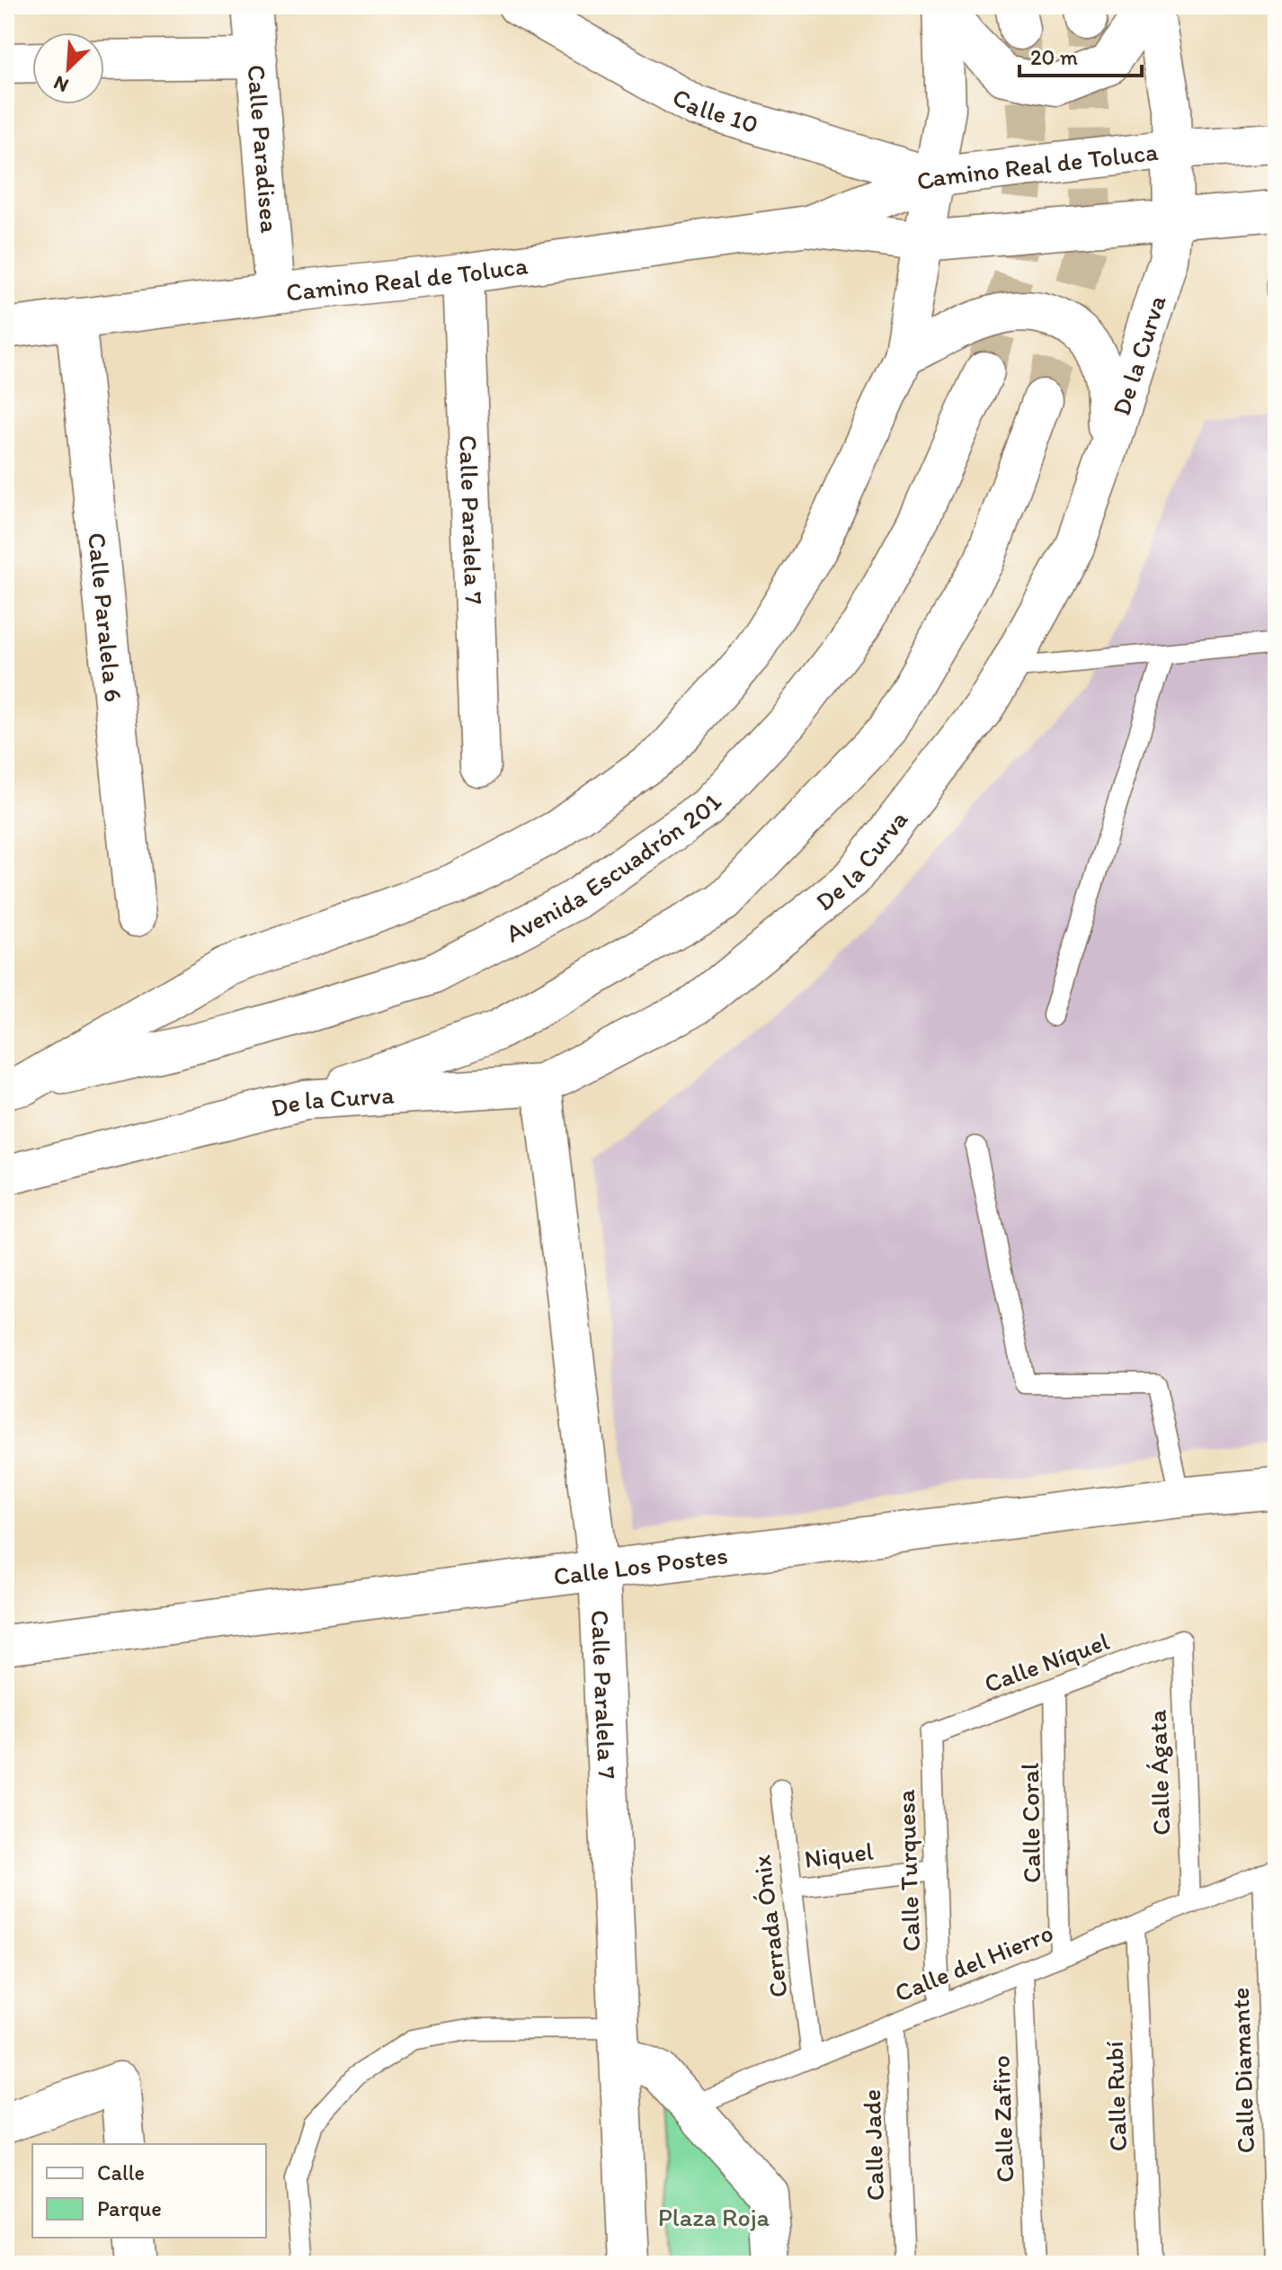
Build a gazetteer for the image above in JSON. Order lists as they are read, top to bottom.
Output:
{
  "streets": {
    "street": [
      "Calle 10",
      "Calle Paradisea",
      "Camino Real de Toluca",
      "De la Curva",
      "Calle Paralela 7",
      "Calle Paralela 6",
      "Avenida Escuadrón 201",
      "Calle Los Postes"
    ],
    "lane": [
      "Calle Níquel",
      "Calle Ágata",
      "Calle Coral",
      "Niquel",
      "Calle Turquesa",
      "Cerrada Ónix",
      "Calle del Hierro",
      "Calle Diamante",
      "Calle Rubí",
      "Calle Zafiro",
      "Calle Jade"
    ]
  },
  "crossings": [
    ["Calle 10", "Camino Real de Toluca"],
    ["Calle Paradisea", "Camino Real de Toluca"],
    ["Camino Real de Toluca", "De la Curva"],
    ["Camino Real de Toluca", "Calle Paralela 7"],
    ["Camino Real de Toluca", "Calle Paralela 6"],
    ["De la Curva", "Calle Paralela 7"],
    ["Calle Paralela 7", "Calle Los Postes"],
    ["Calle Níquel", "Calle Ágata"],
    ["Calle Níquel", "Calle Coral"],
    ["Calle Níquel", "Calle Turquesa"],
    ["Calle Ágata", "Calle del Hierro"],
    ["Calle Coral", "Calle del Hierro"],
    ["Niquel", "Calle Turquesa"],
    ["Niquel", "Cerrada Ónix"],
    ["Calle Turquesa", "Calle del Hierro"],
    ["Cerrada Ónix", "Calle del Hierro"],
    ["Calle del Hierro", "Calle Diamante"],
    ["Calle del Hierro", "Calle Rubí"],
    ["Calle del Hierro", "Calle Zafiro"],
    ["Calle del Hierro", "Calle Jade"]
  ],
  "parks": ["Plaza Roja"],
  "legend": ["Calle", "Parque"],
  "scale_bar": "20 m",
  "north": "bottom left"
}
